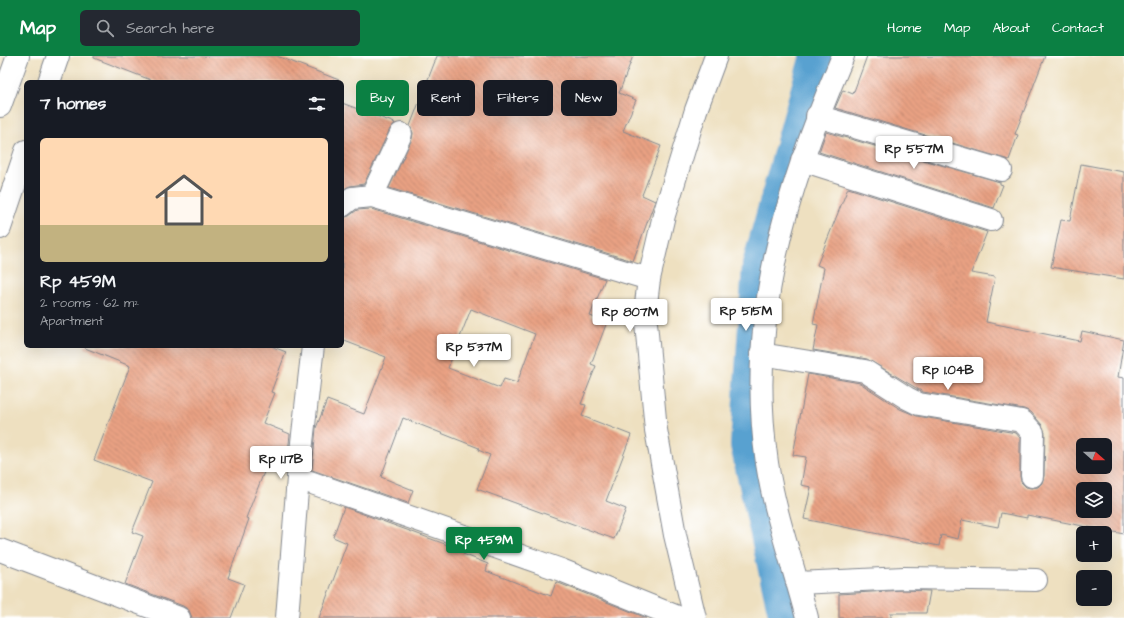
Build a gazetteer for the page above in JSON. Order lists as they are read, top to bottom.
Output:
{
  "north": "right",
  "page": {
    "header": "Map",
    "search": "Search here",
    "nav": [
      "Home",
      "Map",
      "About",
      "Contact"
    ],
    "chip": [
      "Buy",
      "Rent",
      "Filters",
      "New"
    ],
    "heading": "7 homes",
    "list": [
      {
        "name": "Rp 459M",
        "note": "2 rooms · 62 m² · Apartment"
      }
    ],
    "price": [
      "Rp 557M",
      "Rp 515M",
      "Rp 807M",
      "Rp 537M",
      "Rp 1.04B",
      "Rp 1.17B",
      "Rp 459M"
    ],
    "map_buttons": ["+", "−"]
  }
}
